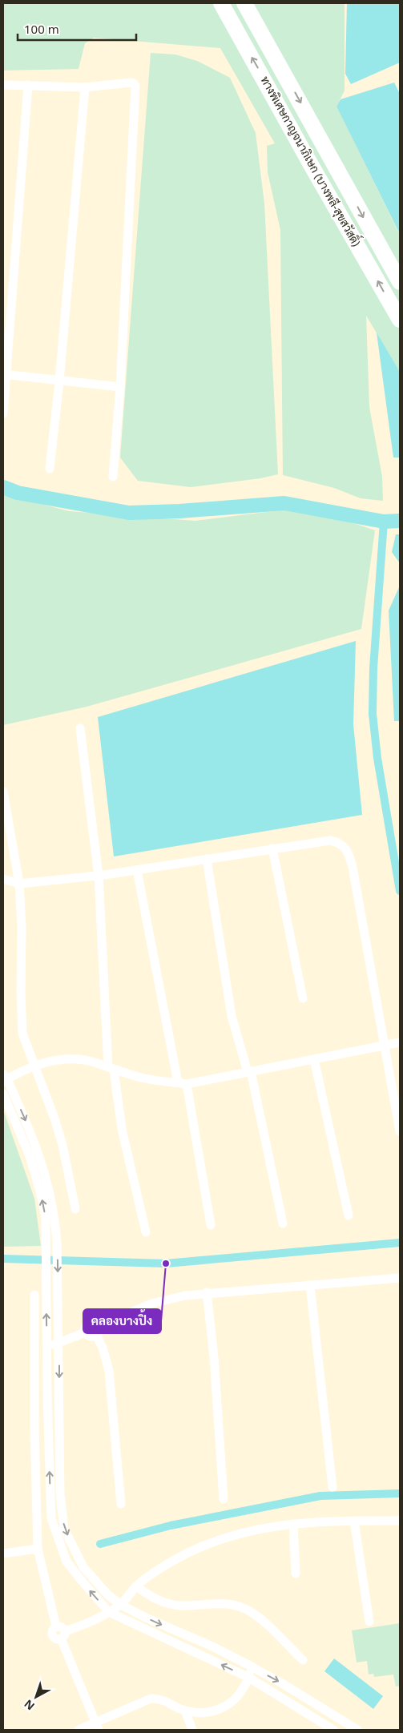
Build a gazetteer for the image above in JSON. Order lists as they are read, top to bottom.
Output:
{
  "streets": {
    "highway": ["ทางพิเศษกาญจนาภิเษก (บางพลี-สุขสวัสดิ์)"]
  },
  "places": ["คลองบางปิ้ง"],
  "scale_bar": "100 m",
  "north": "bottom left"
}
